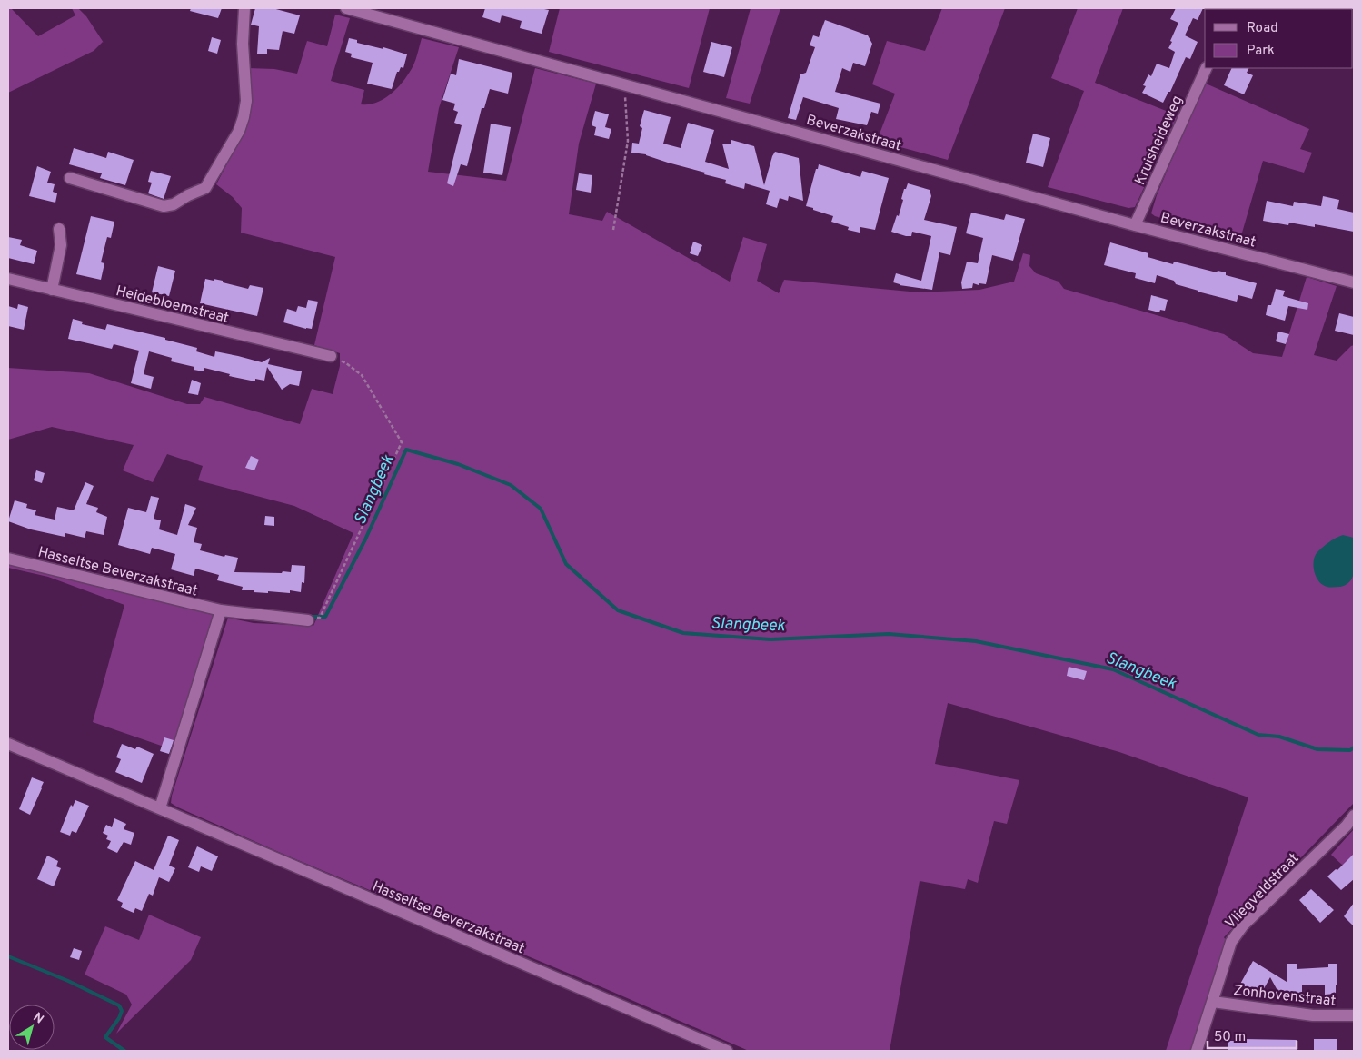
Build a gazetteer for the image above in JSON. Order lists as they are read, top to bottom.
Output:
{
  "streets": {
    "street": [
      "Beverzakstraat",
      "Kruisheideweg",
      "Heidebloemstraat",
      "Hasseltse Beverzakstraat",
      "Vliegveldstraat",
      "Zonhovenstraat"
    ]
  },
  "crossings": [
    ["Beverzakstraat", "Kruisheideweg"],
    ["Vliegveldstraat", "Zonhovenstraat"]
  ],
  "water": ["Slangbeek"],
  "legend": ["Road", "Park"],
  "scale_bar": "50 m",
  "north": "top right"
}
